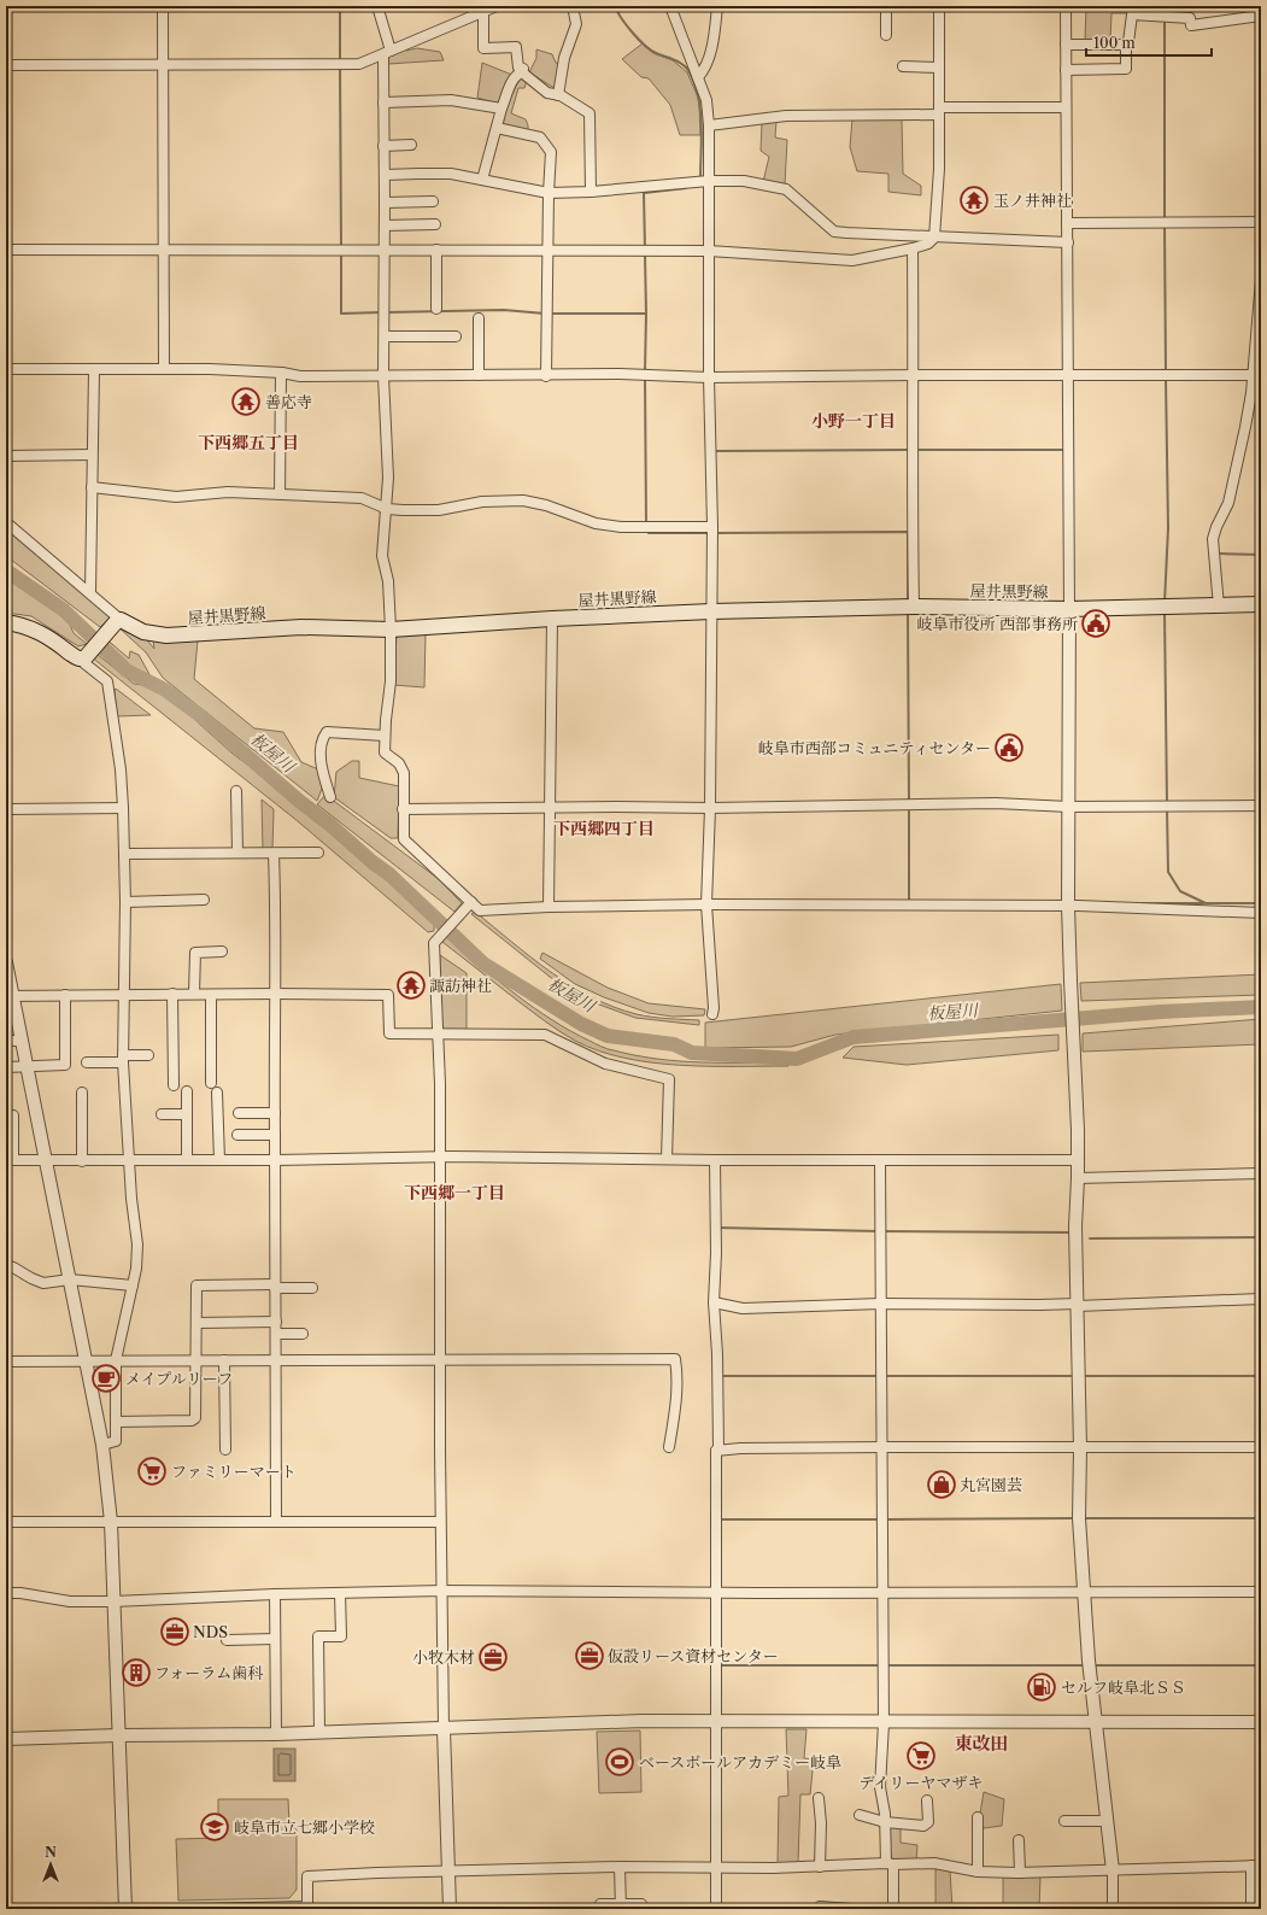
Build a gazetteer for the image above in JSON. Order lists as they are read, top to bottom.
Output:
{
  "streets": {
    "main road": ["屋井黒野線"]
  },
  "districts": [
    "小野一丁目",
    "下西郷五丁目",
    "下西郷四丁目",
    "下西郷一丁目",
    "東改田"
  ],
  "water": ["板屋川"],
  "places": {
    "temple": ["玉ノ井神社", "善応寺", "諏訪神社"],
    "public building": ["岐阜市役所 西部事務所", "岐阜市西部コミュニティセンター"],
    "cafe": ["メイプルリーフ"],
    "supermarket": ["ファミリーマート", "デイリーヤマザキ"],
    "shop": ["丸宮園芸"],
    "office": ["NDS", "仮設リース資材センター", "小牧木材"],
    "building": ["フォーラム歯科"],
    "fuel station": ["セルフ岐阜北ＳＳ"],
    "sports": ["ベースボールアカデミー岐阜"],
    "school or university": ["岐阜市立七郷小学校"]
  },
  "scale_bar": "100 m",
  "north": "top"
}
